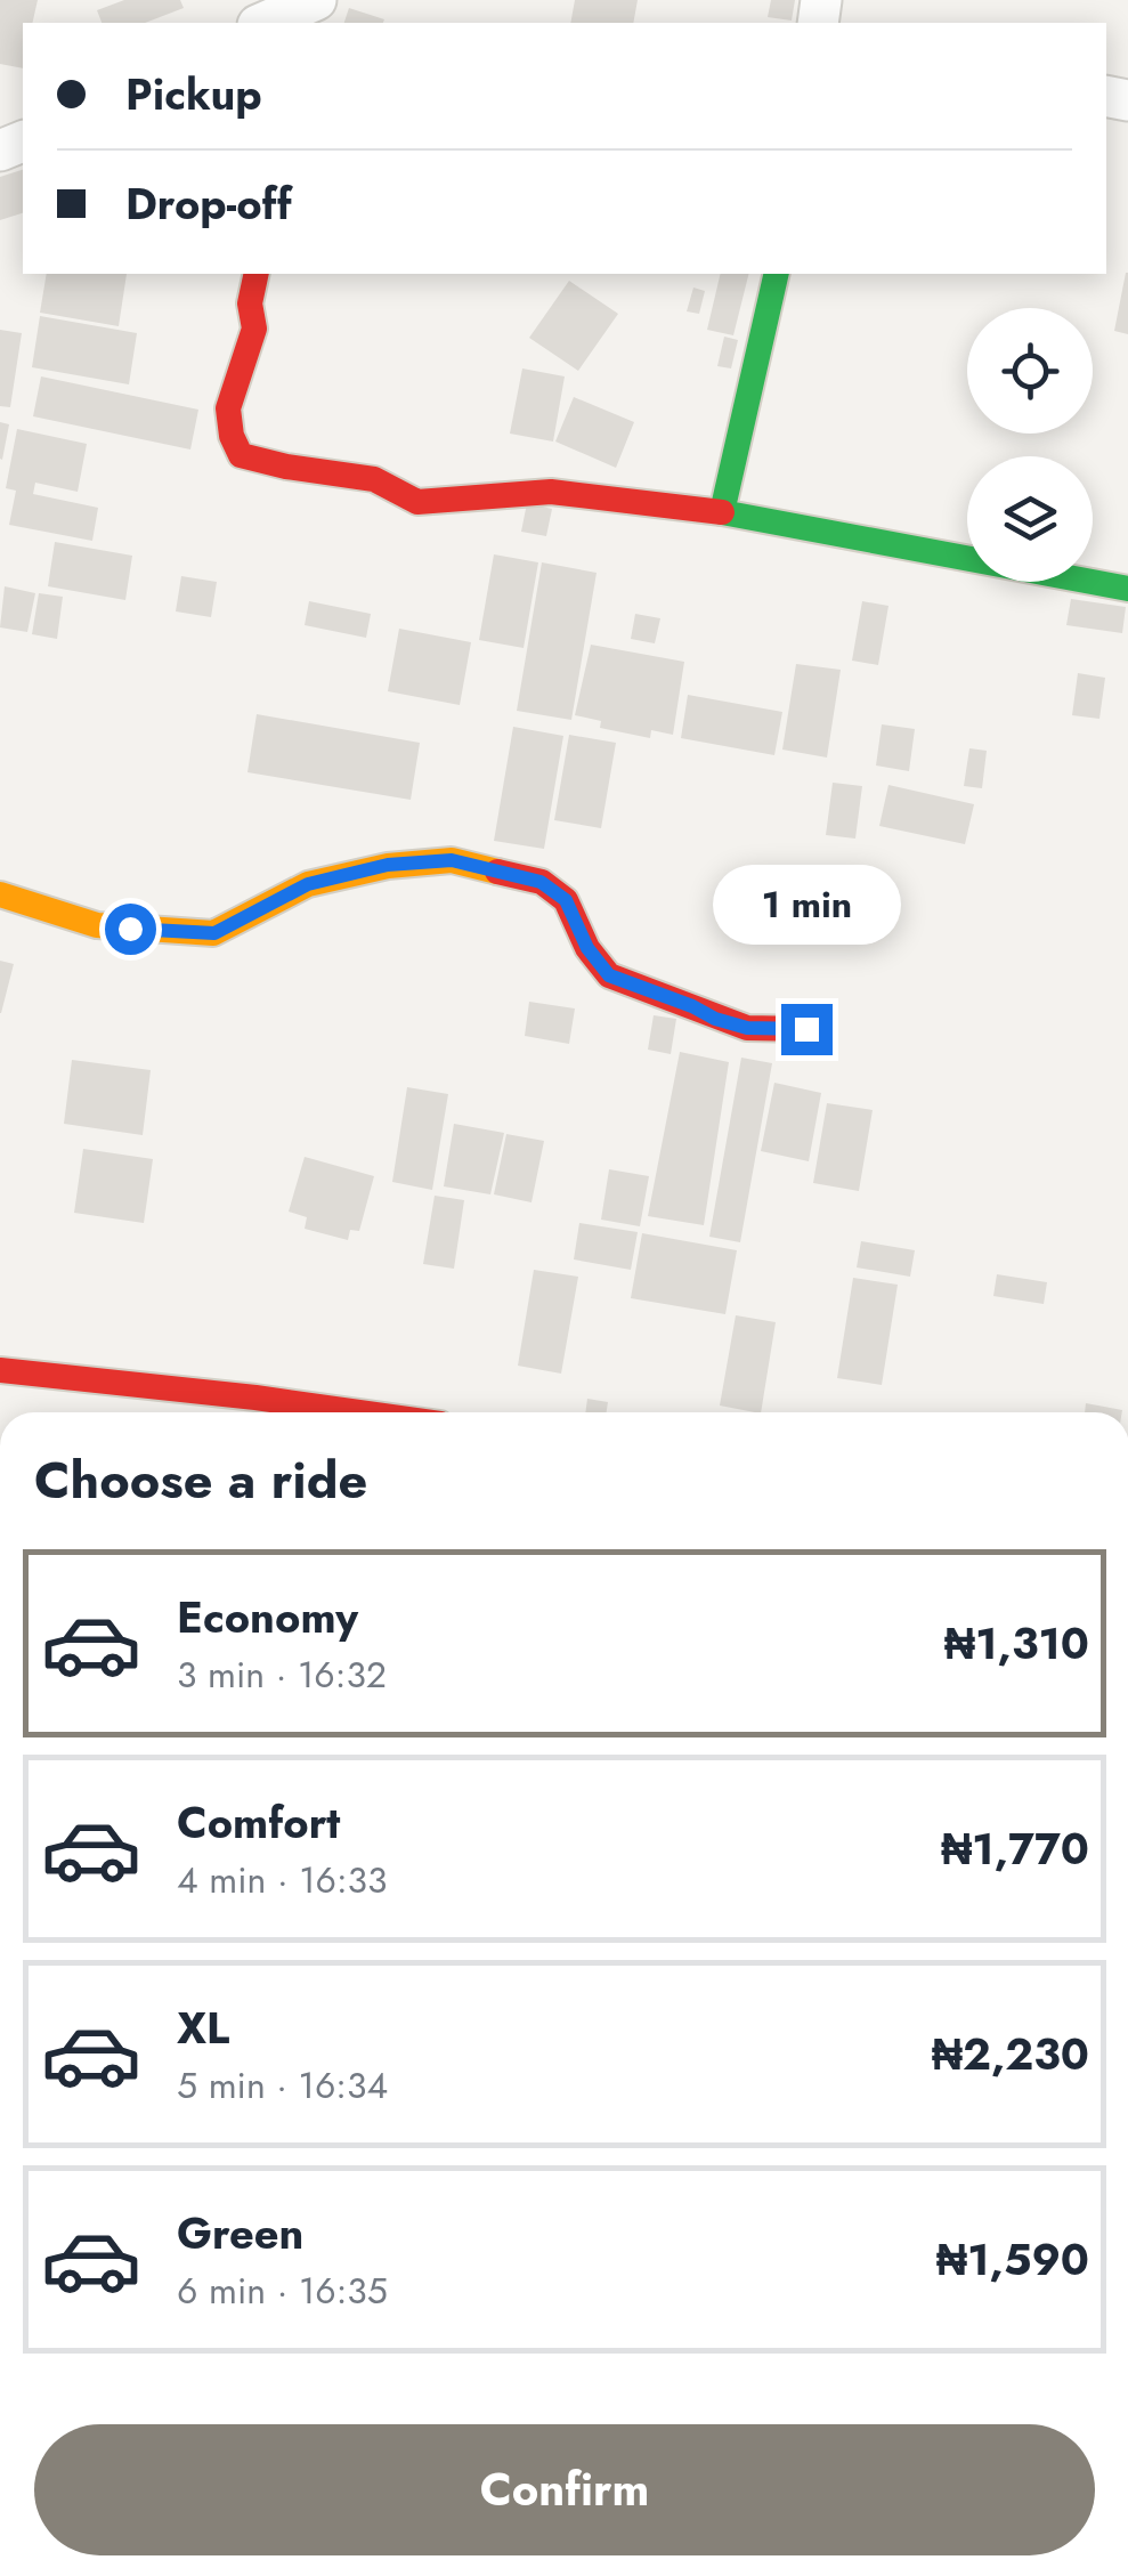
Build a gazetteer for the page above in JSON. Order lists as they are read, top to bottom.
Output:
{
  "page": {
    "banner": ["Pickup", "Drop-off"],
    "bubble": "1 min",
    "heading": "Choose a ride",
    "list": [
      {
        "name": "Economy",
        "note": "3 min · 16:32",
        "value": "₦1,310"
      },
      {
        "name": "Comfort",
        "note": "4 min · 16:33",
        "value": "₦1,770"
      },
      {
        "name": "XL",
        "note": "5 min · 16:34",
        "value": "₦2,230"
      },
      {
        "name": "Green",
        "note": "6 min · 16:35",
        "value": "₦1,590"
      }
    ],
    "buttons": "Confirm"
  }
}
